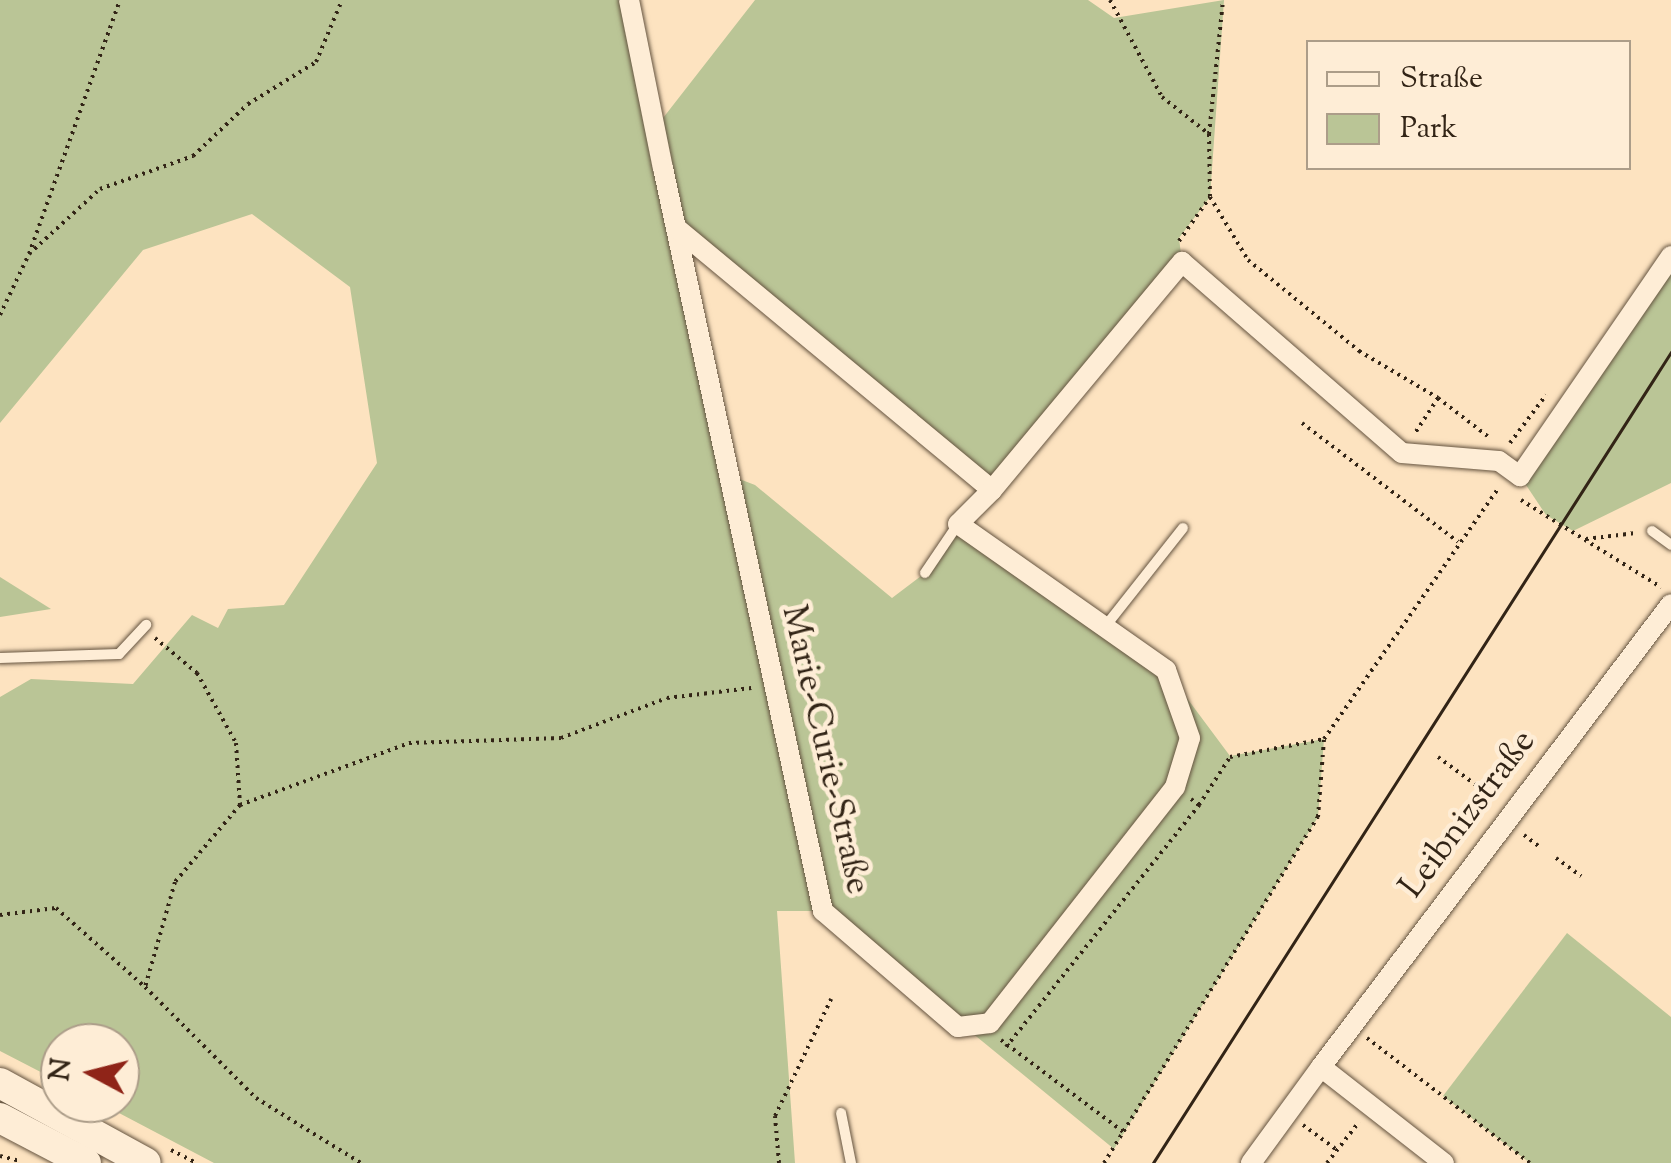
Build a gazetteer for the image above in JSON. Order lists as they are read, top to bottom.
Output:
{
  "streets": {
    "street": ["Marie-Curie-Straße", "Leibnizstraße"]
  },
  "legend": ["Straße", "Park"],
  "north": "left"
}
